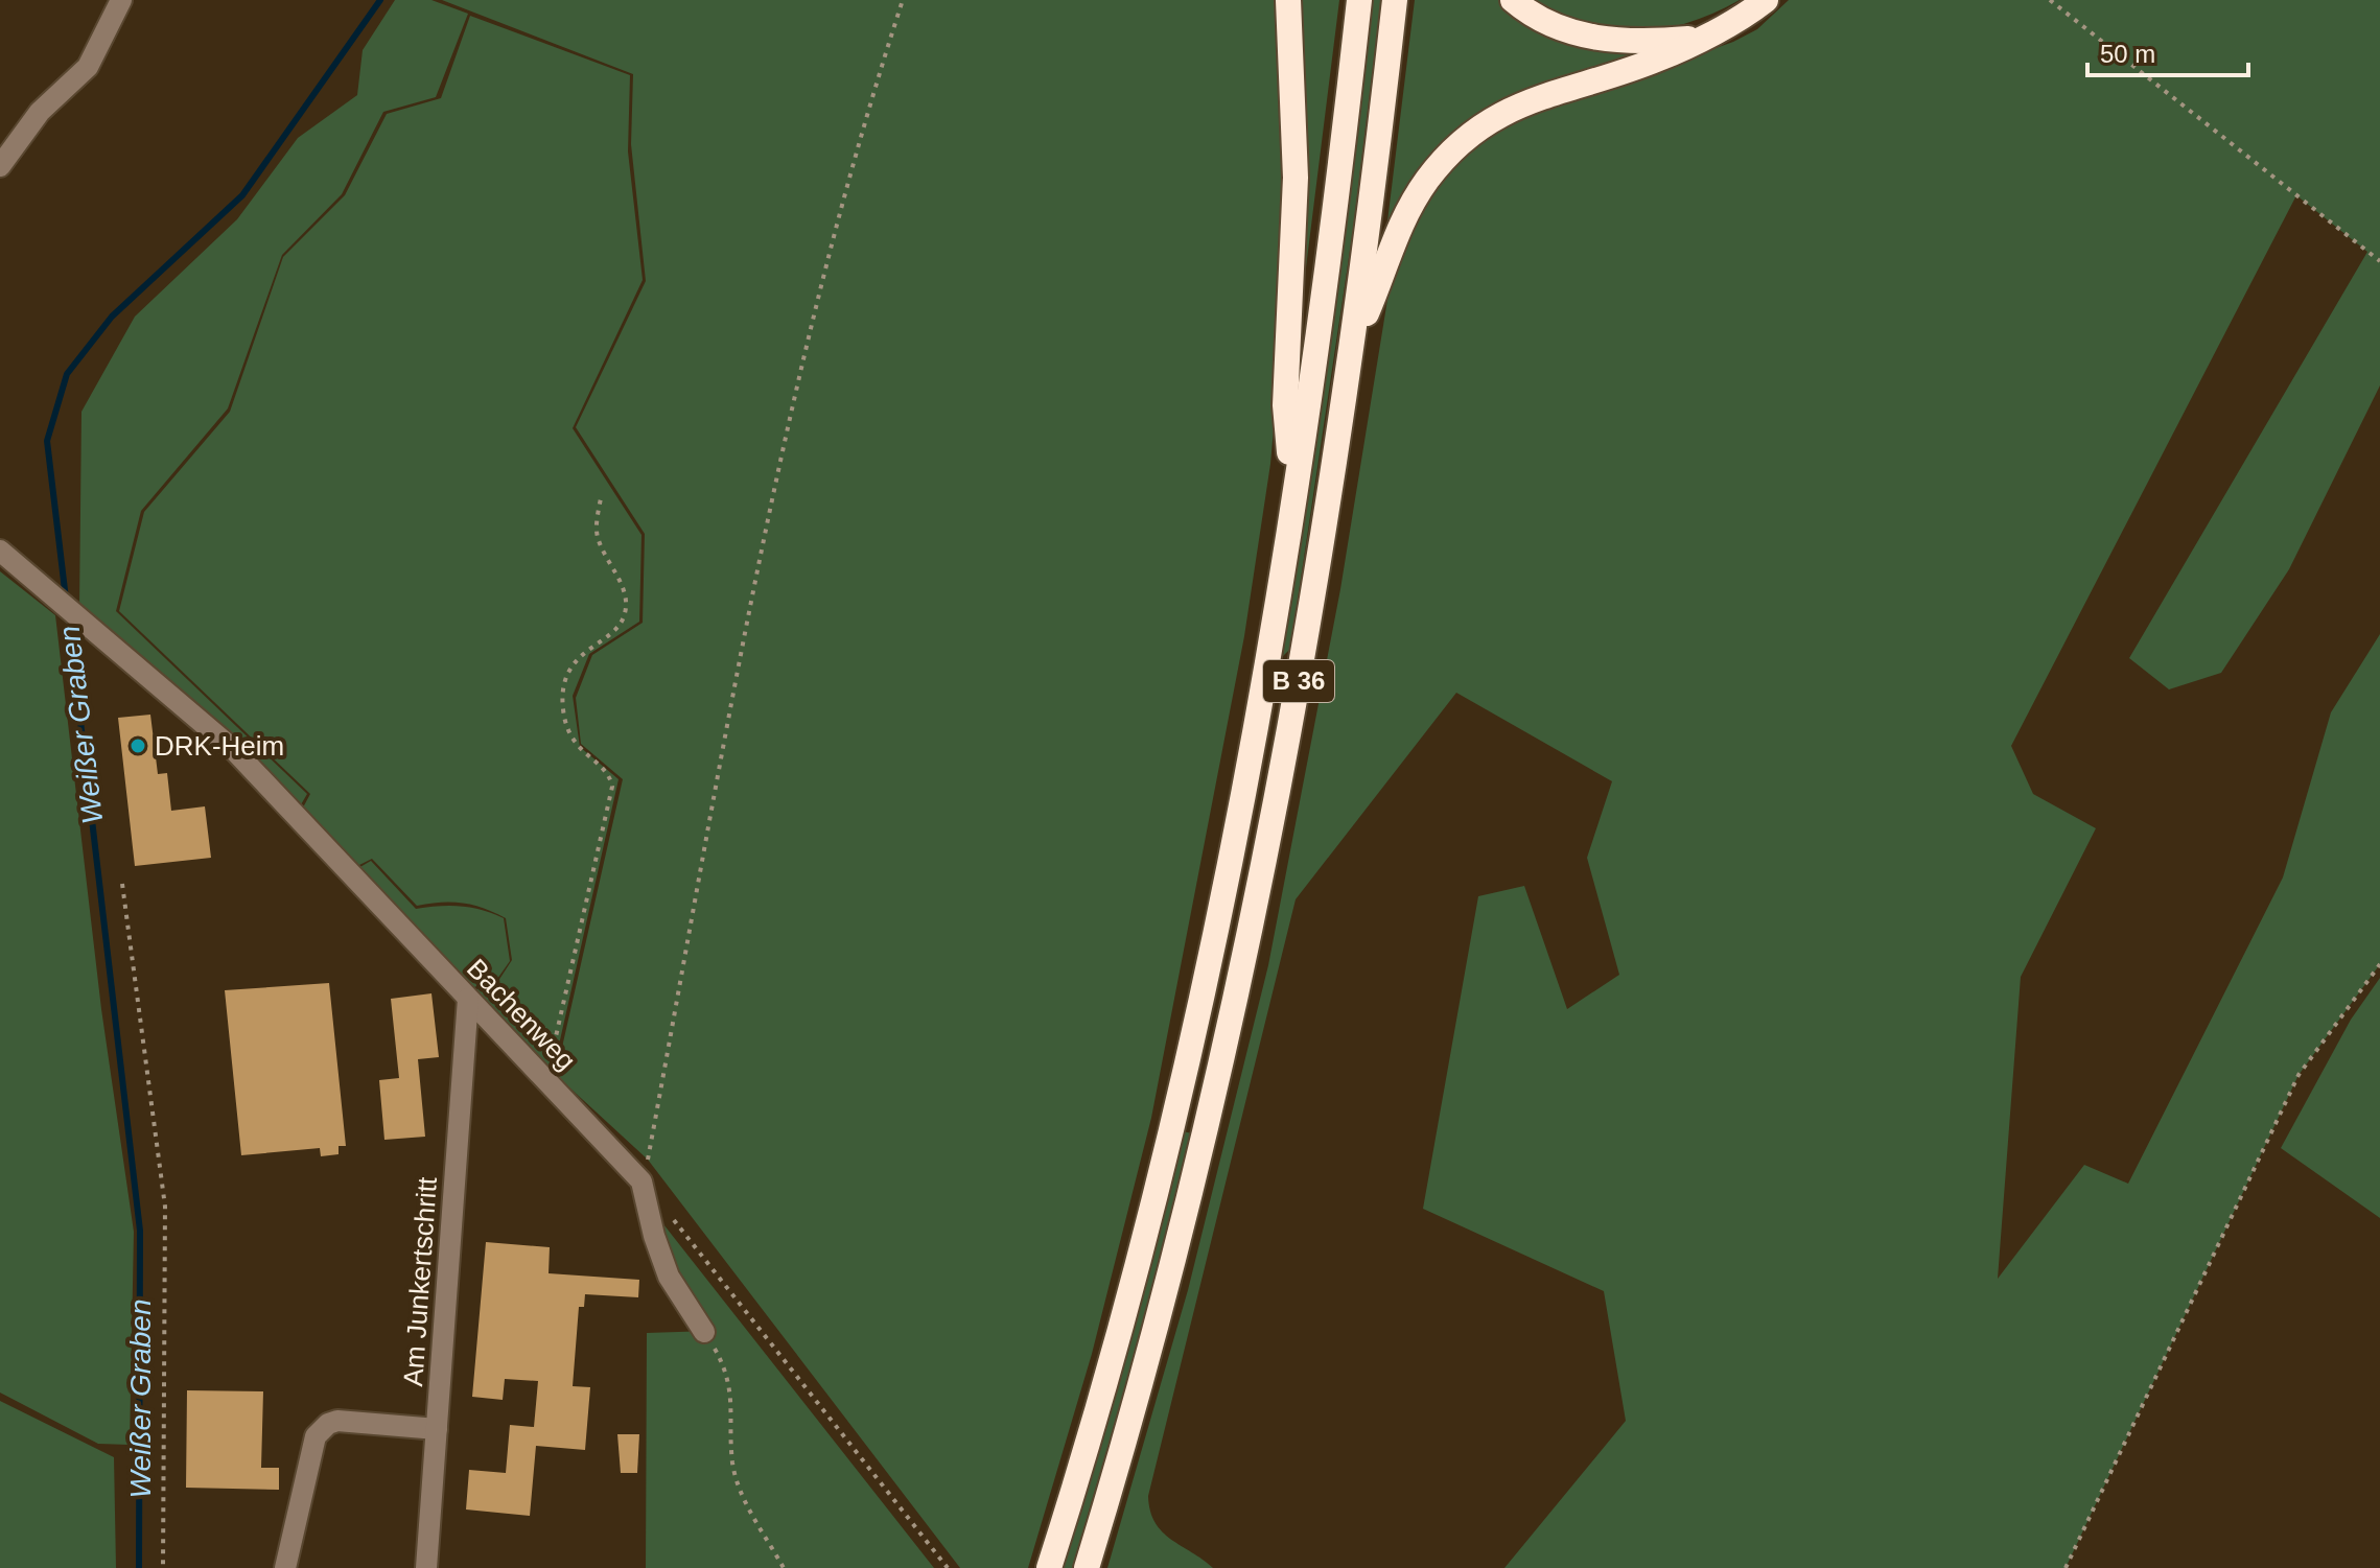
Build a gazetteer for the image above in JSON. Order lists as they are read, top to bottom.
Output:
{
  "streets": {
    "highway": ["B 36"],
    "street": ["Bachenweg", "Am Junkertschritt"]
  },
  "crossings": [
    ["Bachenweg", "Am Junkertschritt"]
  ],
  "water": ["Weißer Graben"],
  "places": ["DRK-Heim"],
  "scale_bar": "50 m"
}
